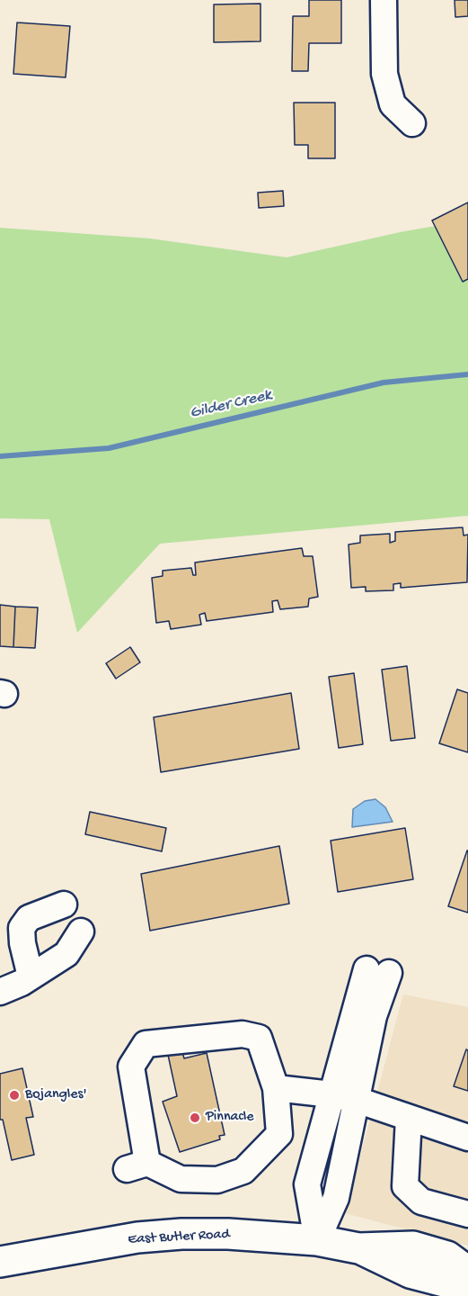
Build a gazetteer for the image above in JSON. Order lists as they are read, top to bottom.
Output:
{
  "streets": {
    "main road": ["East Butler Road"]
  },
  "water": ["Gilder Creek"],
  "places": ["Bojangles'", "Pinnacle"]
}
